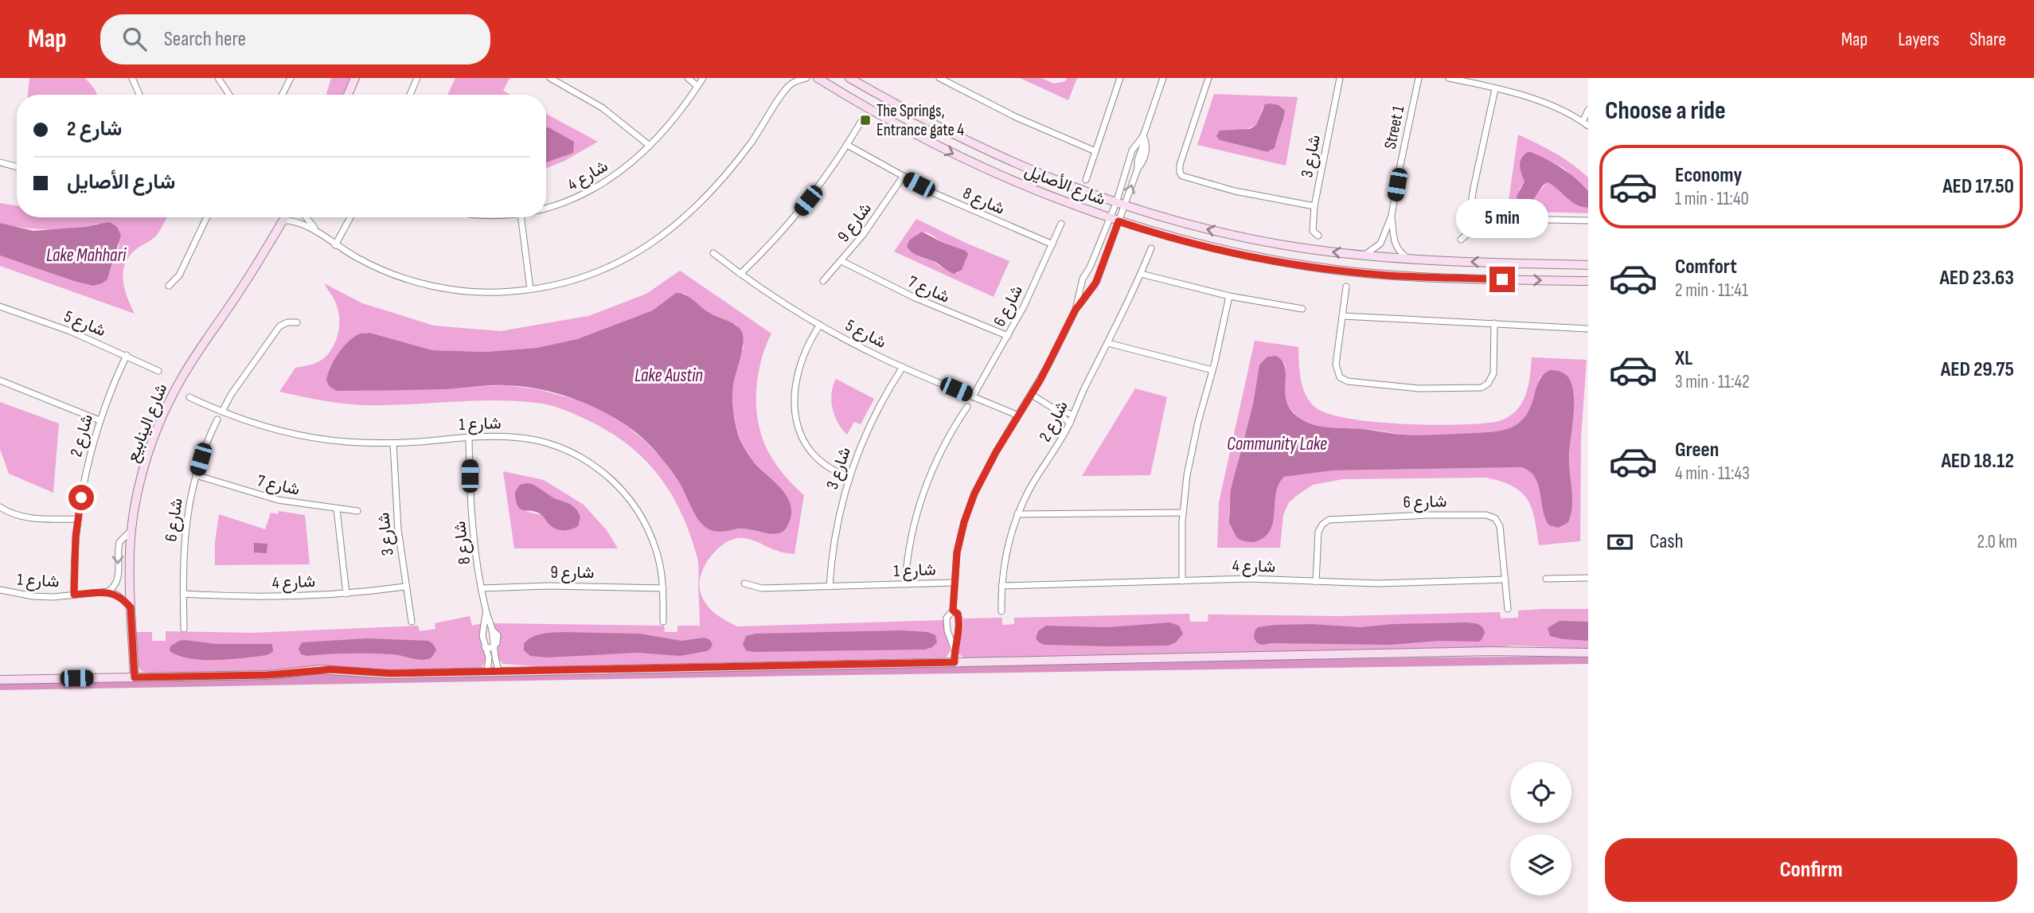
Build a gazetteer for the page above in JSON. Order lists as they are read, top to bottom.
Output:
{
  "streets": {
    "street": [
      "Street 1",
      "شارع 3",
      "شارع 4",
      "شارع الأصايل",
      "شارع 8",
      "شارع 9",
      "شارع 7",
      "شارع 6",
      "شارع 5",
      "شارع 2",
      "شارع الينابيع",
      "شارع 1"
    ]
  },
  "crossings": [
    ["شارع 3", "شارع 4"],
    ["شارع 3", "شارع 5"],
    ["شارع 3", "شارع 1"],
    ["شارع 4", "شارع 6"],
    ["شارع 4", "شارع 2"],
    ["شارع 8", "شارع 9"],
    ["شارع 8", "شارع 6"],
    ["شارع 8", "شارع 1"],
    ["شارع 9", "شارع 7"],
    ["شارع 9", "شارع 1"],
    ["شارع 7", "شارع 6"],
    ["شارع 6", "شارع 5"],
    ["شارع 5", "شارع 2"],
    ["شارع 2", "شارع 1"]
  ],
  "water": ["Lake Mahhari", "Lake Austin", "Community Lake"],
  "places": {
    "transit": ["The Springs, Entrance gate 4"]
  },
  "page": {
    "header": "Map",
    "search": "Search here",
    "nav": ["Map", "Layers", "Share"],
    "heading": "Choose a ride",
    "banner": ["شارع 2", "شارع الأصايل"],
    "list": [
      {
        "name": "Economy",
        "note": "1 min · 11:40",
        "value": "AED 17.50"
      },
      {
        "name": "Comfort",
        "note": "2 min · 11:41",
        "value": "AED 23.63"
      },
      {
        "name": "XL",
        "note": "3 min · 11:42",
        "value": "AED 29.75"
      },
      {
        "name": "Green",
        "note": "4 min · 11:43",
        "value": "AED 18.12"
      }
    ],
    "bubble": "5 min",
    "pay": ["Cash", "2.0 km"],
    "buttons": "Confirm"
  }
}
